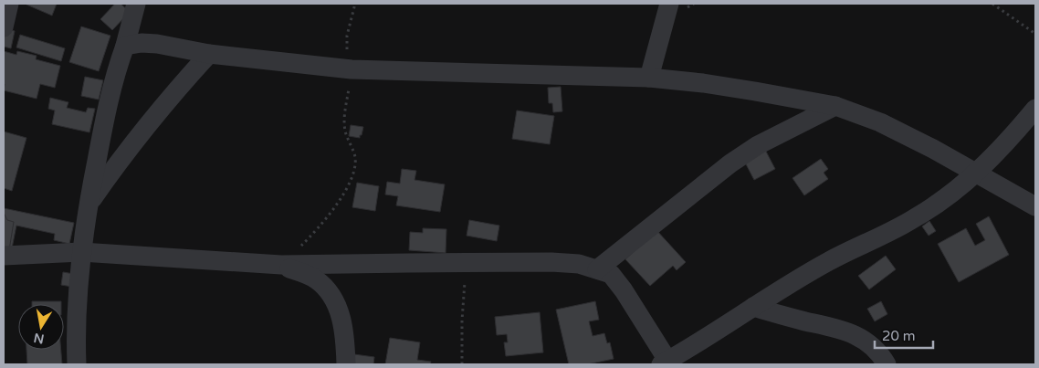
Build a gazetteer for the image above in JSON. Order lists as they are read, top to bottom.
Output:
{
  "scale_bar": "20 m",
  "north": "bottom"
}
